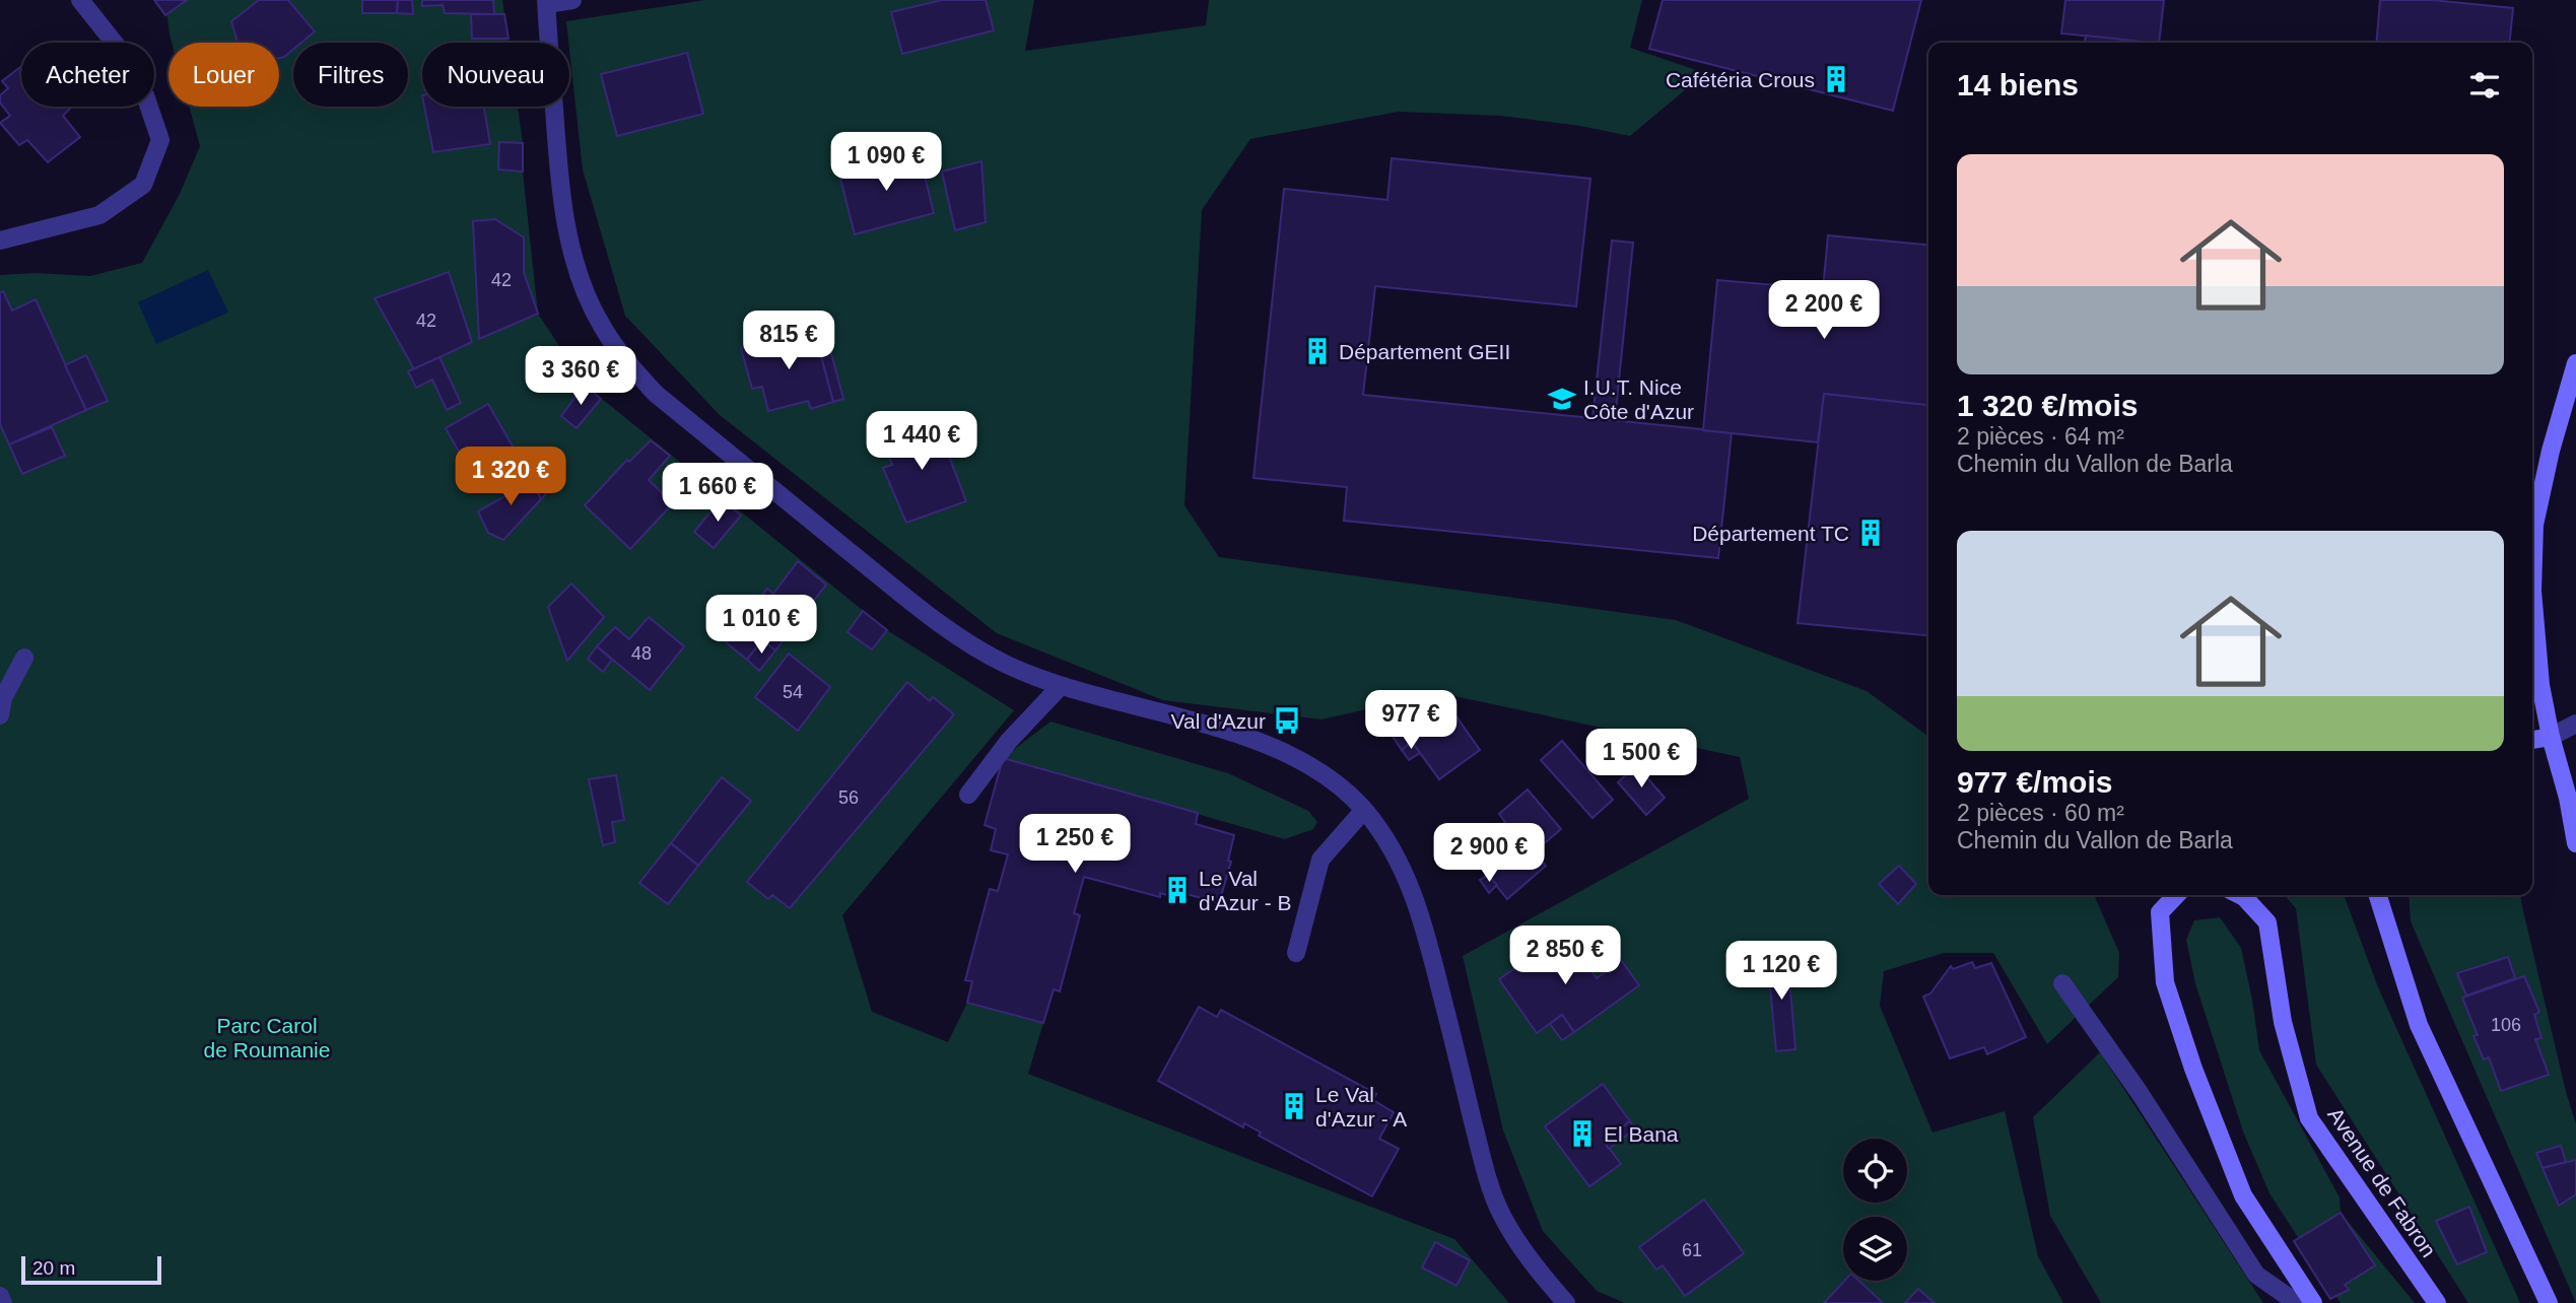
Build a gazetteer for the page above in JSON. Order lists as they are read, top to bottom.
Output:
{
  "streets": {
    "street": ["Avenue de Fabron"]
  },
  "parks": ["Parc Carol de Roumanie"],
  "places": {
    "building": [
      "Cafétéria Crous",
      "Département GEII",
      "Département TC",
      "Le Val d'Azur - B",
      "Le Val d'Azur - A",
      "El Bana"
    ],
    "school or university": ["I.U.T. Nice Côte d'Azur"],
    "bus stop": ["Val d'Azur"]
  },
  "house_numbers": [
    "42",
    "42",
    "48",
    "54",
    "56",
    "106",
    "61"
  ],
  "scale_bar": "20 m",
  "page": {
    "chip": [
      "Acheter",
      "Louer",
      "Filtres",
      "Nouveau"
    ],
    "heading": "14 biens",
    "list": [
      {
        "name": "1 320 €/mois",
        "note": "2 pièces · 64 m² · Chemin du Vallon de Barla"
      },
      {
        "name": "977 €/mois",
        "note": "2 pièces · 60 m² · Chemin du Vallon de Barla"
      }
    ],
    "price": [
      "1 090 €",
      "2 200 €",
      "815 €",
      "3 360 €",
      "1 440 €",
      "1 320 €",
      "1 660 €",
      "1 010 €",
      "977 €",
      "1 500 €",
      "1 250 €",
      "2 900 €",
      "2 850 €",
      "1 120 €"
    ],
    "scale": "20 m"
  }
}
